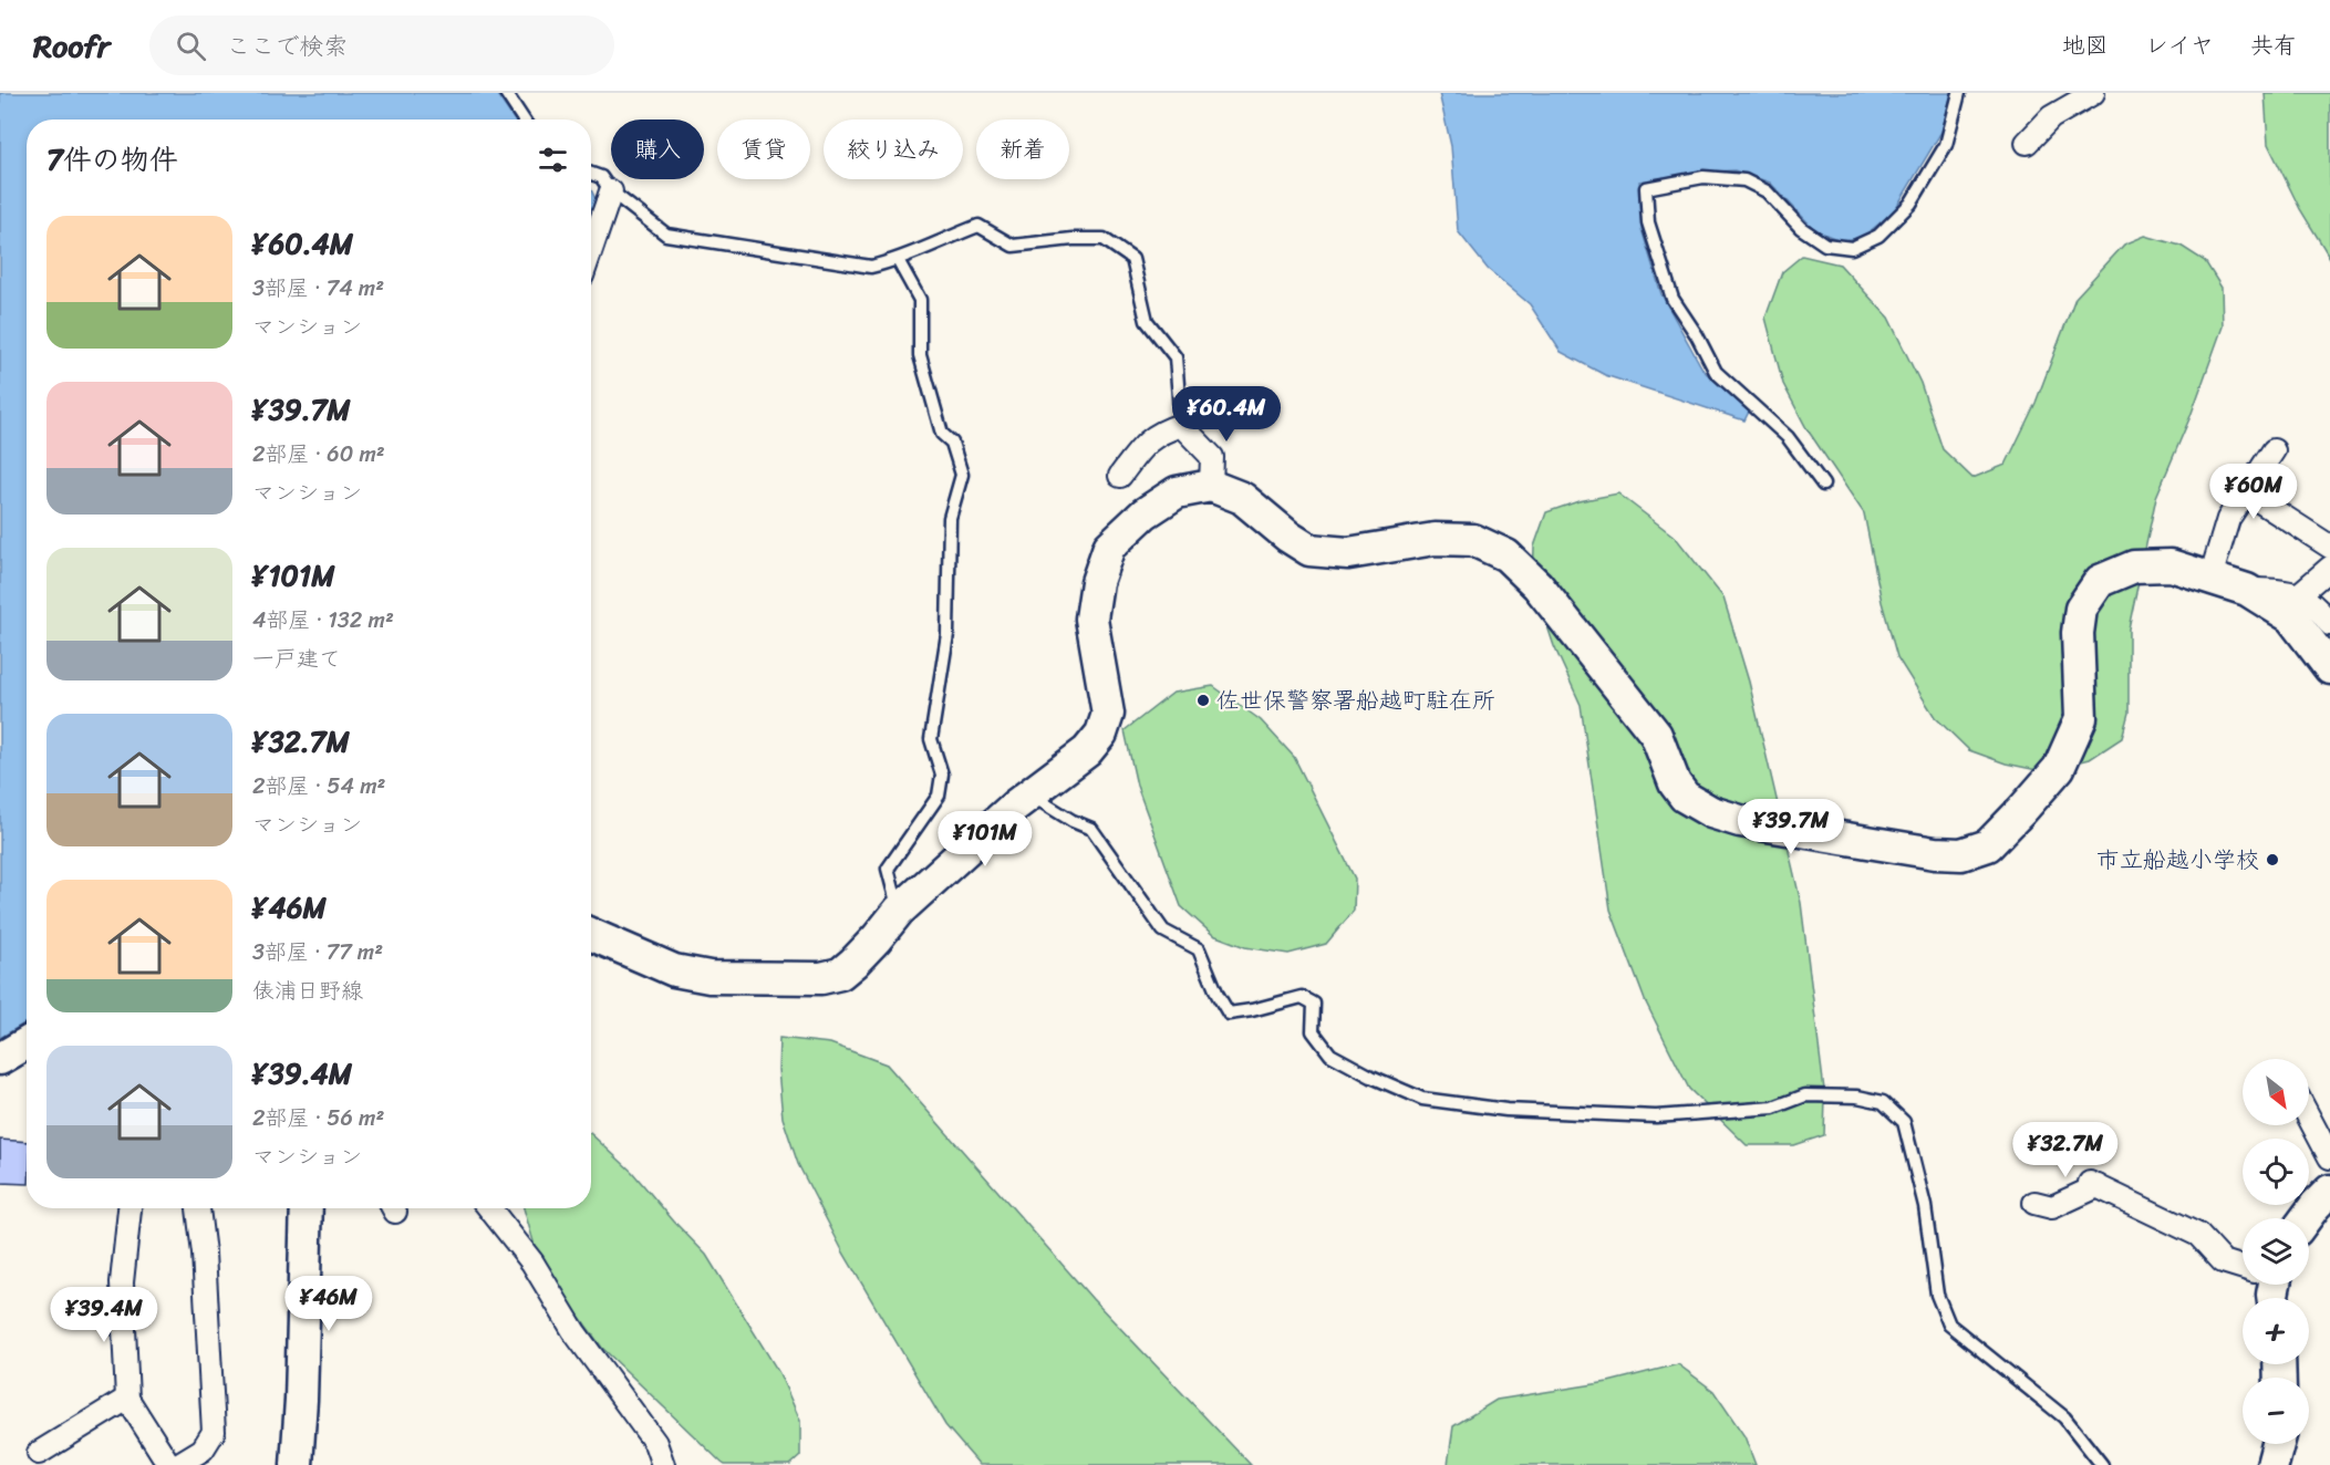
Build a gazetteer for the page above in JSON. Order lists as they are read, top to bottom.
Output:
{
  "places": ["佐世保警察署船越町駐在所", "市立船越小学校"],
  "north": "bottom right",
  "page": {
    "header": "Roofr",
    "search": "ここで検索",
    "nav": ["地図", "レイヤ", "共有"],
    "chip": [
      "購入",
      "賃貸",
      "絞り込み",
      "新着"
    ],
    "heading": "7件の物件",
    "list": [
      {
        "name": "¥60.4M",
        "note": "3部屋 · 74 m² · マンション"
      },
      {
        "name": "¥39.7M",
        "note": "2部屋 · 60 m² · マンション"
      },
      {
        "name": "¥101M",
        "note": "4部屋 · 132 m² · 一戸建て"
      },
      {
        "name": "¥32.7M",
        "note": "2部屋 · 54 m² · マンション"
      },
      {
        "name": "¥46M",
        "note": "3部屋 · 77 m² · 俵浦日野線"
      },
      {
        "name": "¥39.4M",
        "note": "2部屋 · 56 m² · マンション"
      }
    ],
    "price": [
      "¥60.4M",
      "¥60M",
      "¥39.7M",
      "¥101M",
      "¥32.7M",
      "¥46M",
      "¥39.4M"
    ],
    "map_buttons": ["+", "−"]
  }
}
